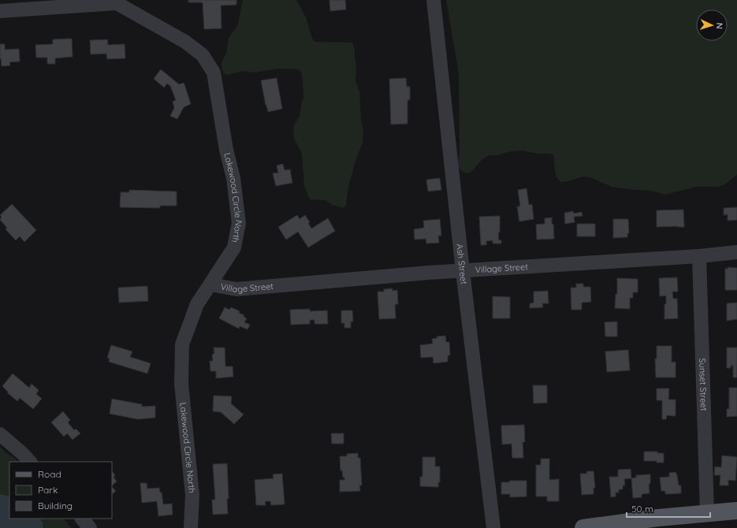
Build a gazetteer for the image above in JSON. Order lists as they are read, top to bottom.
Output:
{
  "streets": {
    "street": [
      "Lakewood Circle North",
      "Ash Street",
      "Village Street",
      "Sunset Street"
    ]
  },
  "crossings": [
    ["Lakewood Circle North", "Village Street"],
    ["Ash Street", "Village Street"],
    ["Village Street", "Sunset Street"]
  ],
  "legend": ["Road", "Park", "Building"],
  "scale_bar": "50 m",
  "north": "right"
}
